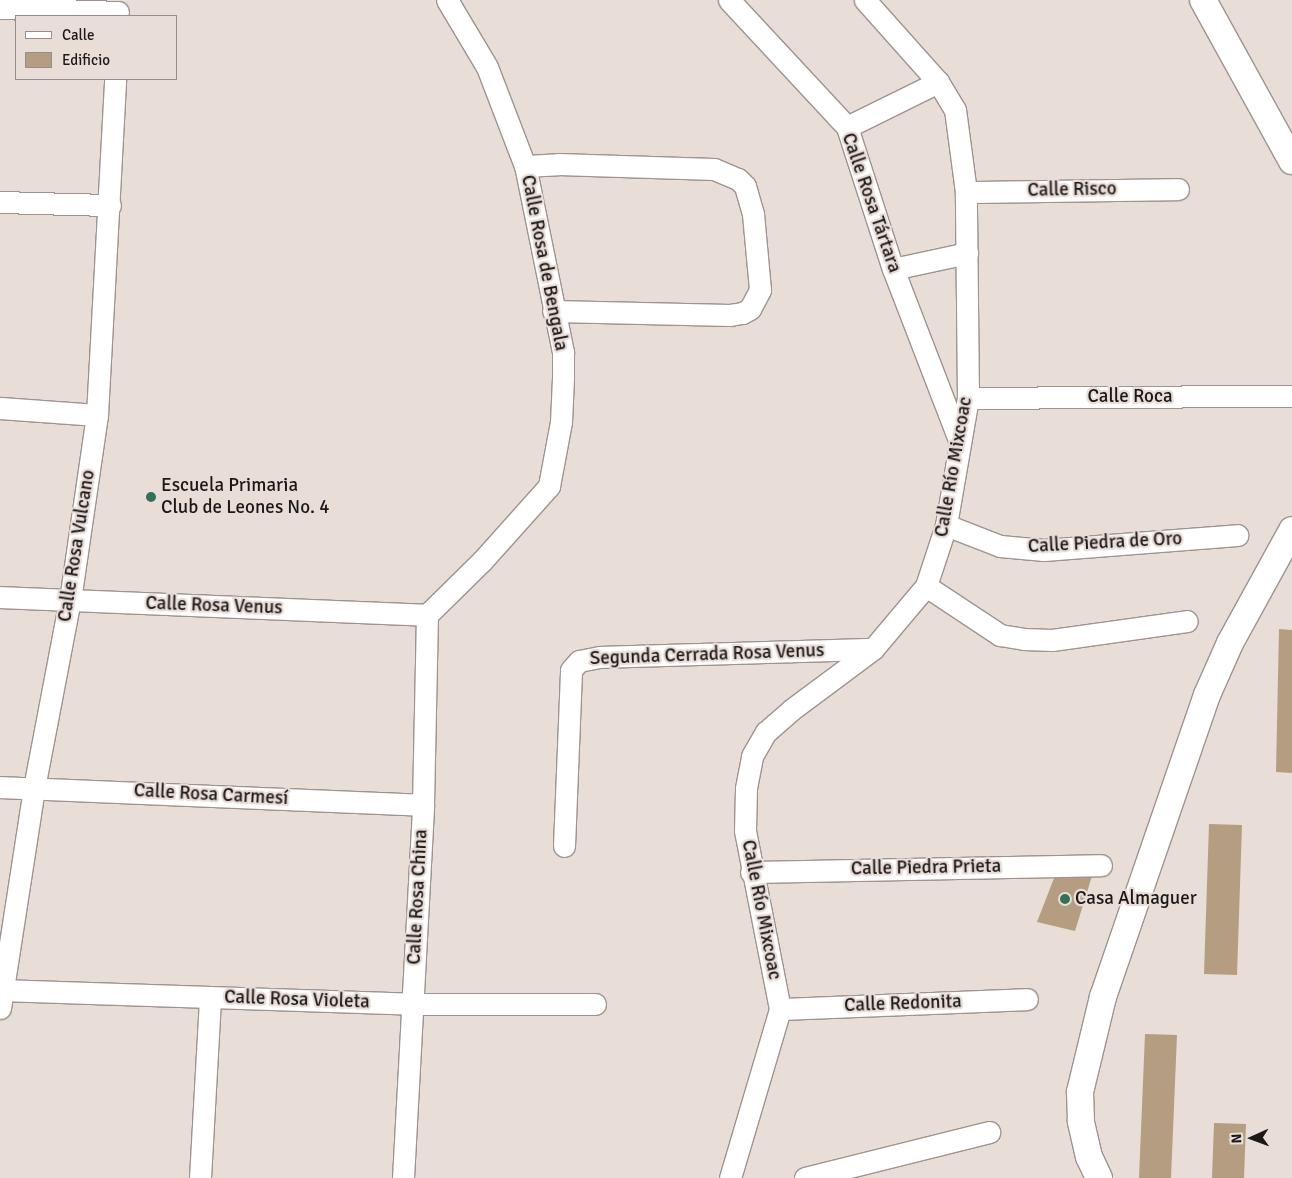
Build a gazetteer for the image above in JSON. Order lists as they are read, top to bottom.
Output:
{
  "streets": {
    "street": [
      "Calle Risco",
      "Calle Rosa Tártara",
      "Calle Rosa de Bengala",
      "Calle Roca",
      "Calle Río Mixcoac",
      "Calle Piedra de Oro",
      "Calle Rosa Vulcano",
      "Calle Rosa Venus",
      "Segunda Cerrada Rosa Venus",
      "Calle Rosa Carmesí",
      "Calle Piedra Prieta",
      "Calle Rosa China",
      "Calle Rosa Violeta",
      "Calle Redonita"
    ]
  },
  "crossings": [
    ["Calle Risco", "Calle Río Mixcoac"],
    ["Calle Rosa Tártara", "Calle Río Mixcoac"],
    ["Calle Rosa de Bengala", "Calle Rosa Venus"],
    ["Calle Rosa de Bengala", "Calle Rosa China"],
    ["Calle Roca", "Calle Río Mixcoac"],
    ["Calle Río Mixcoac", "Calle Piedra de Oro"],
    ["Calle Río Mixcoac", "Segunda Cerrada Rosa Venus"],
    ["Calle Río Mixcoac", "Calle Piedra Prieta"],
    ["Calle Río Mixcoac", "Calle Redonita"],
    ["Calle Rosa Vulcano", "Calle Rosa Venus"],
    ["Calle Rosa Vulcano", "Calle Rosa Carmesí"],
    ["Calle Rosa Vulcano", "Calle Rosa Violeta"],
    ["Calle Rosa Venus", "Calle Rosa China"],
    ["Calle Rosa Carmesí", "Calle Rosa China"],
    ["Calle Rosa China", "Calle Rosa Violeta"]
  ],
  "places": ["Escuela Primaria Club de Leones No. 4", "Casa Almaguer"],
  "legend": ["Calle", "Edificio"],
  "north": "left"
}
